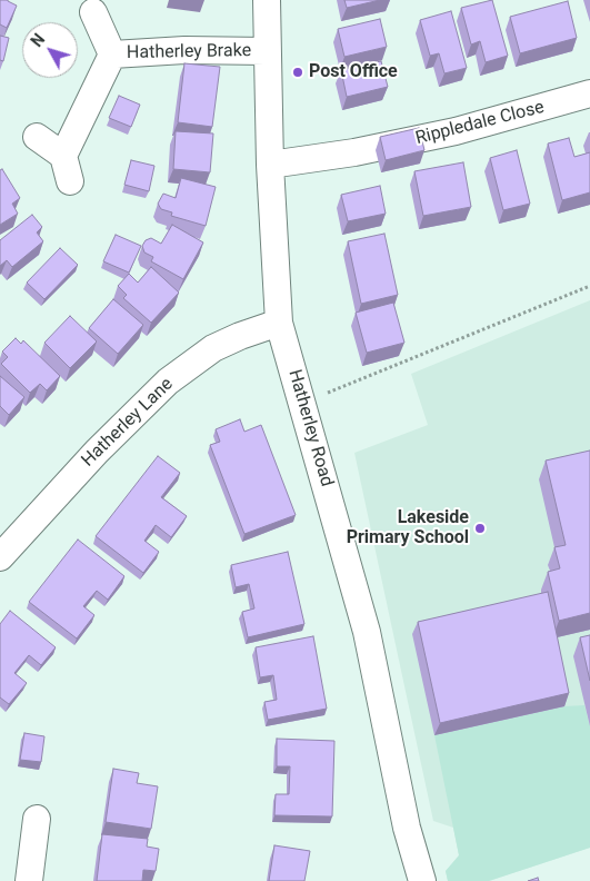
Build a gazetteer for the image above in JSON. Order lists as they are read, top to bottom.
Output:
{
  "streets": {
    "street": [
      "Hatherley Brake",
      "Rippledale Close",
      "Hatherley Lane",
      "Hatherley Road"
    ]
  },
  "crossings": [
    ["Hatherley Brake", "Hatherley Road"],
    ["Rippledale Close", "Hatherley Road"],
    ["Hatherley Lane", "Hatherley Road"]
  ],
  "places": ["Post Office", "Lakeside Primary School"],
  "north": "top left"
}
